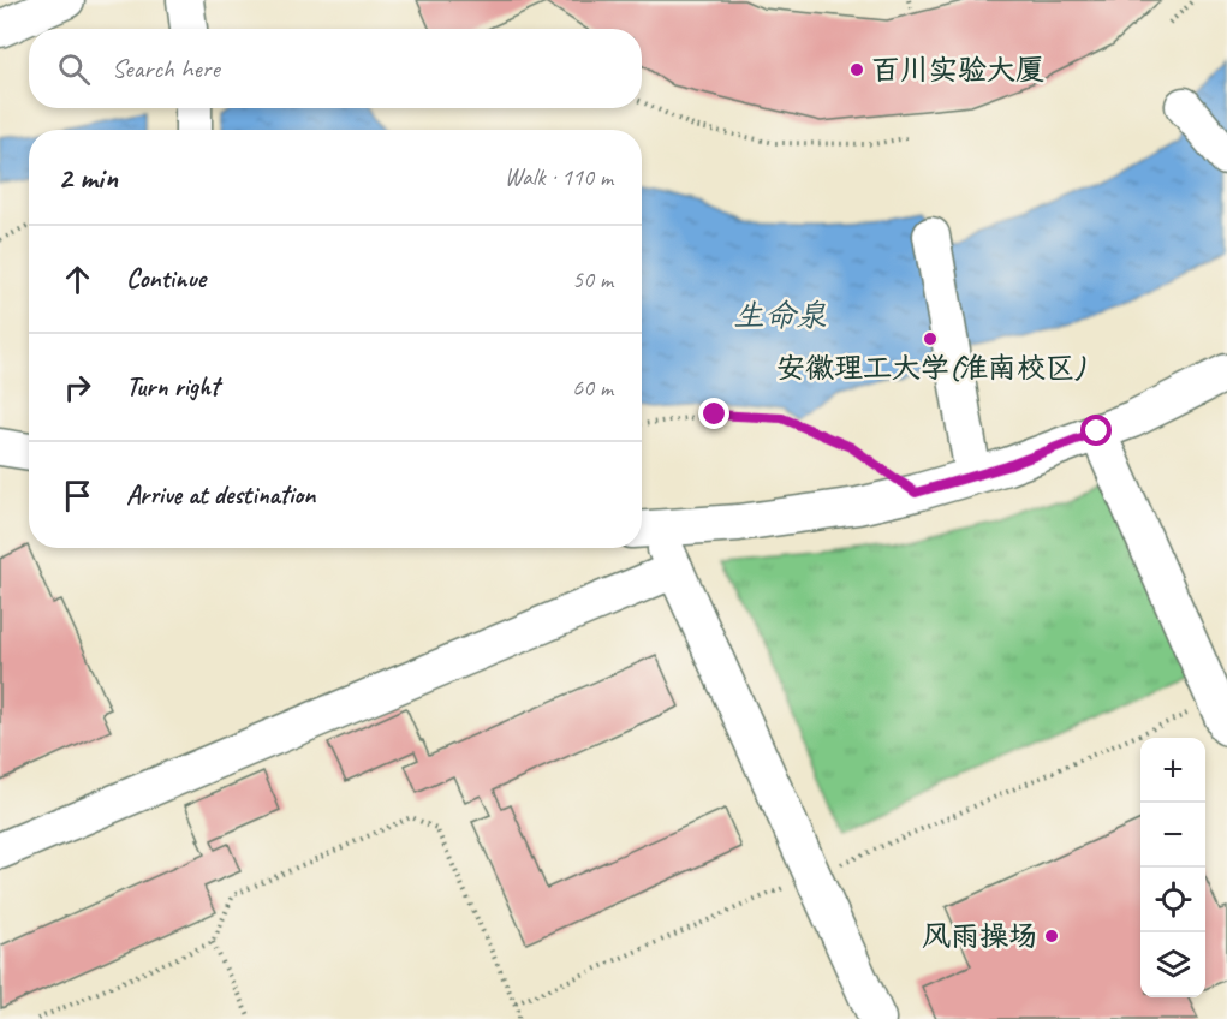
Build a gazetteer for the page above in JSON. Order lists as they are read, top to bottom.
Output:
{
  "water": ["生命泉"],
  "places": ["百川实验大厦", "安徽理工大学(淮南校区)", "风雨操场"],
  "page": {
    "search": "Search here",
    "heading": ["2 min", "Walk · 110 m"],
    "list": [
      ["Continue", "50 m"],
      ["Turn right", "60 m"],
      "Arrive at destination"
    ],
    "map_buttons": ["+", "−"]
  }
}
